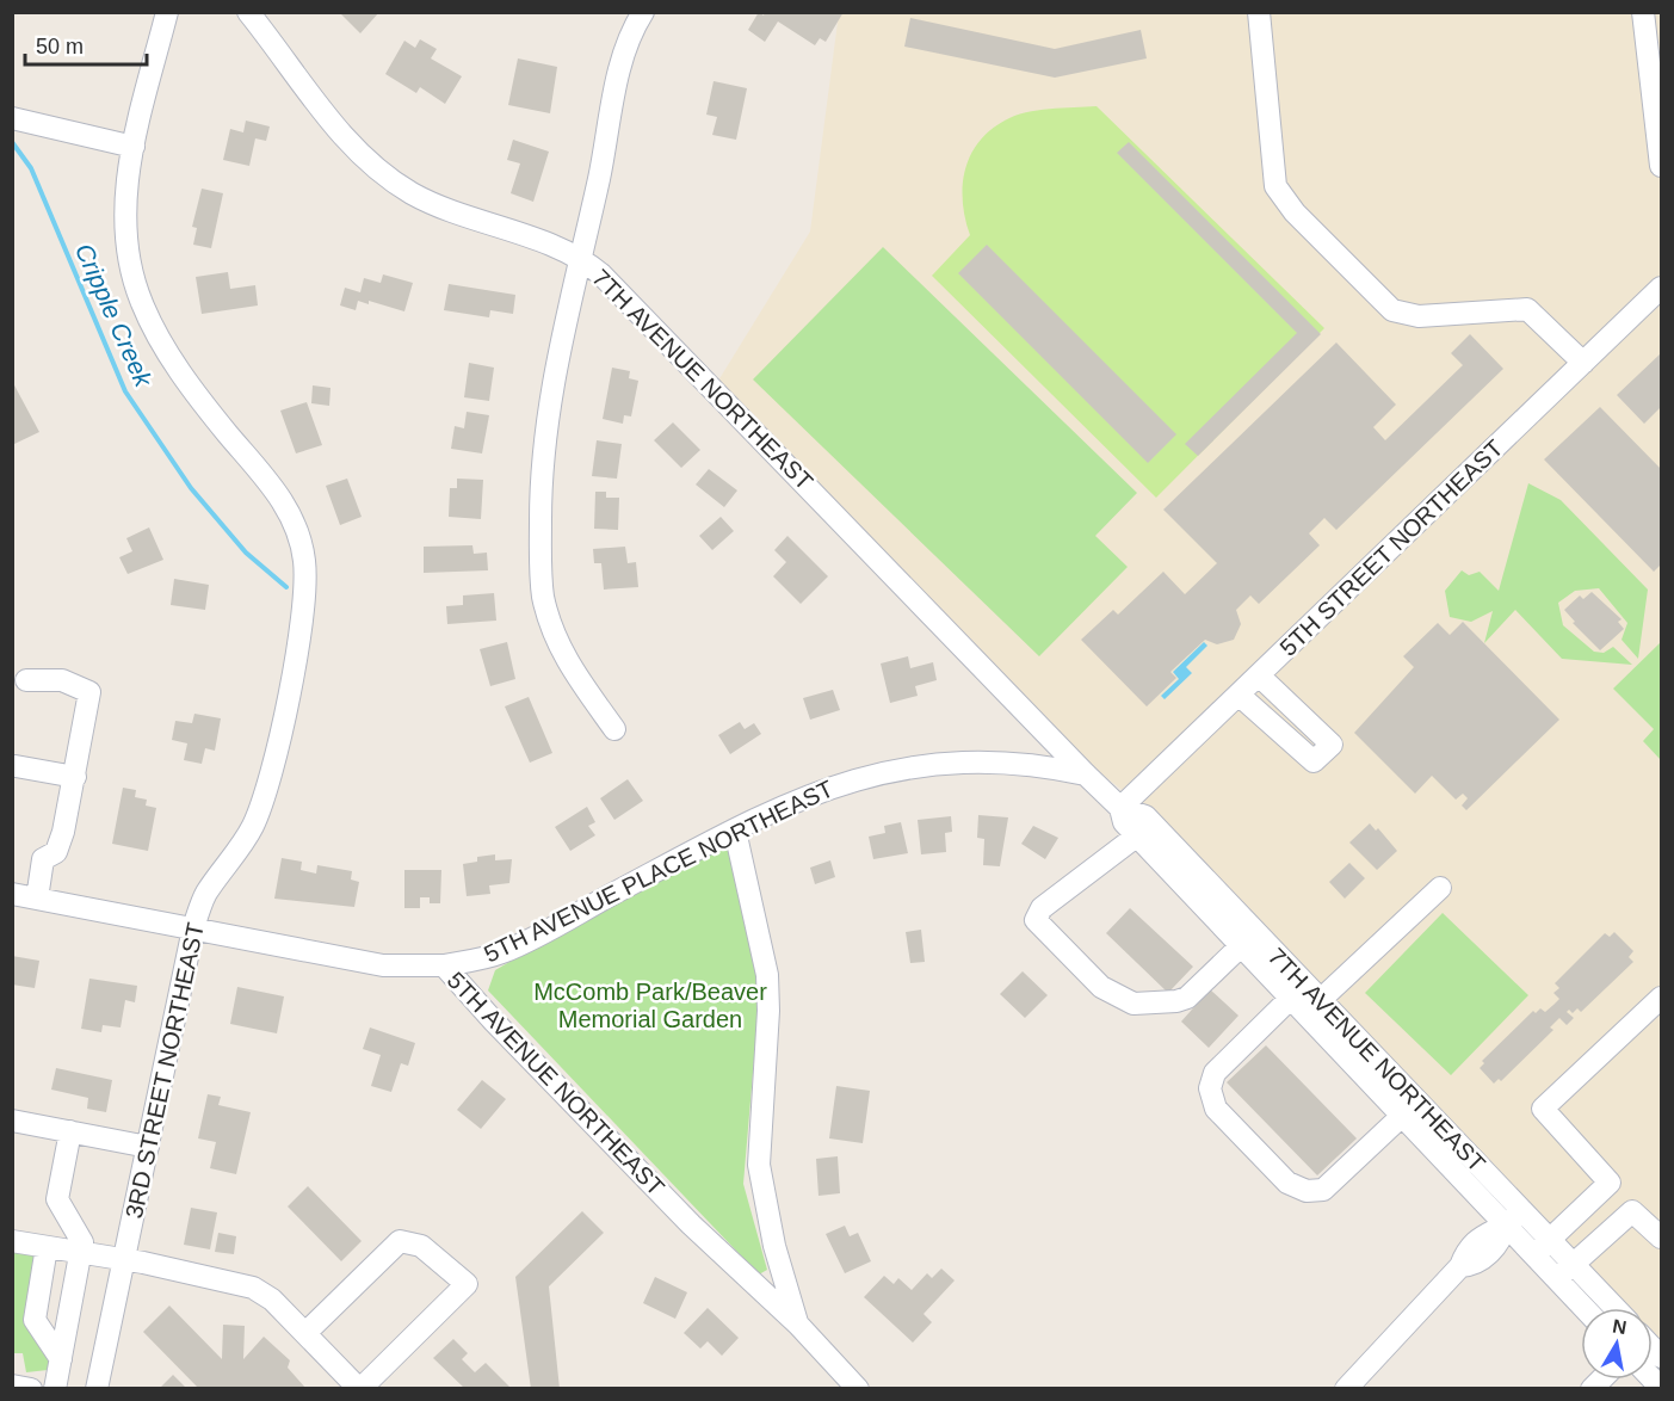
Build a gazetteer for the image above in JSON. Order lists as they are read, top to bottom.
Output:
{
  "streets": {
    "street": [
      "7TH AVENUE NORTHEAST",
      "5TH STREET NORTHEAST",
      "5TH AVENUE PLACE NORTHEAST",
      "3RD STREET NORTHEAST",
      "5TH AVENUE NORTHEAST"
    ]
  },
  "crossings": [
    ["7TH AVENUE NORTHEAST", "5TH STREET NORTHEAST"],
    ["7TH AVENUE NORTHEAST", "5TH AVENUE PLACE NORTHEAST"],
    ["5TH AVENUE PLACE NORTHEAST", "5TH AVENUE NORTHEAST"],
    ["3RD STREET NORTHEAST", "5TH AVENUE NORTHEAST"]
  ],
  "water": ["Cripple Creek"],
  "parks": ["McComb Park/Beaver Memorial Garden"],
  "scale_bar": "50 m",
  "north": "top"
}
